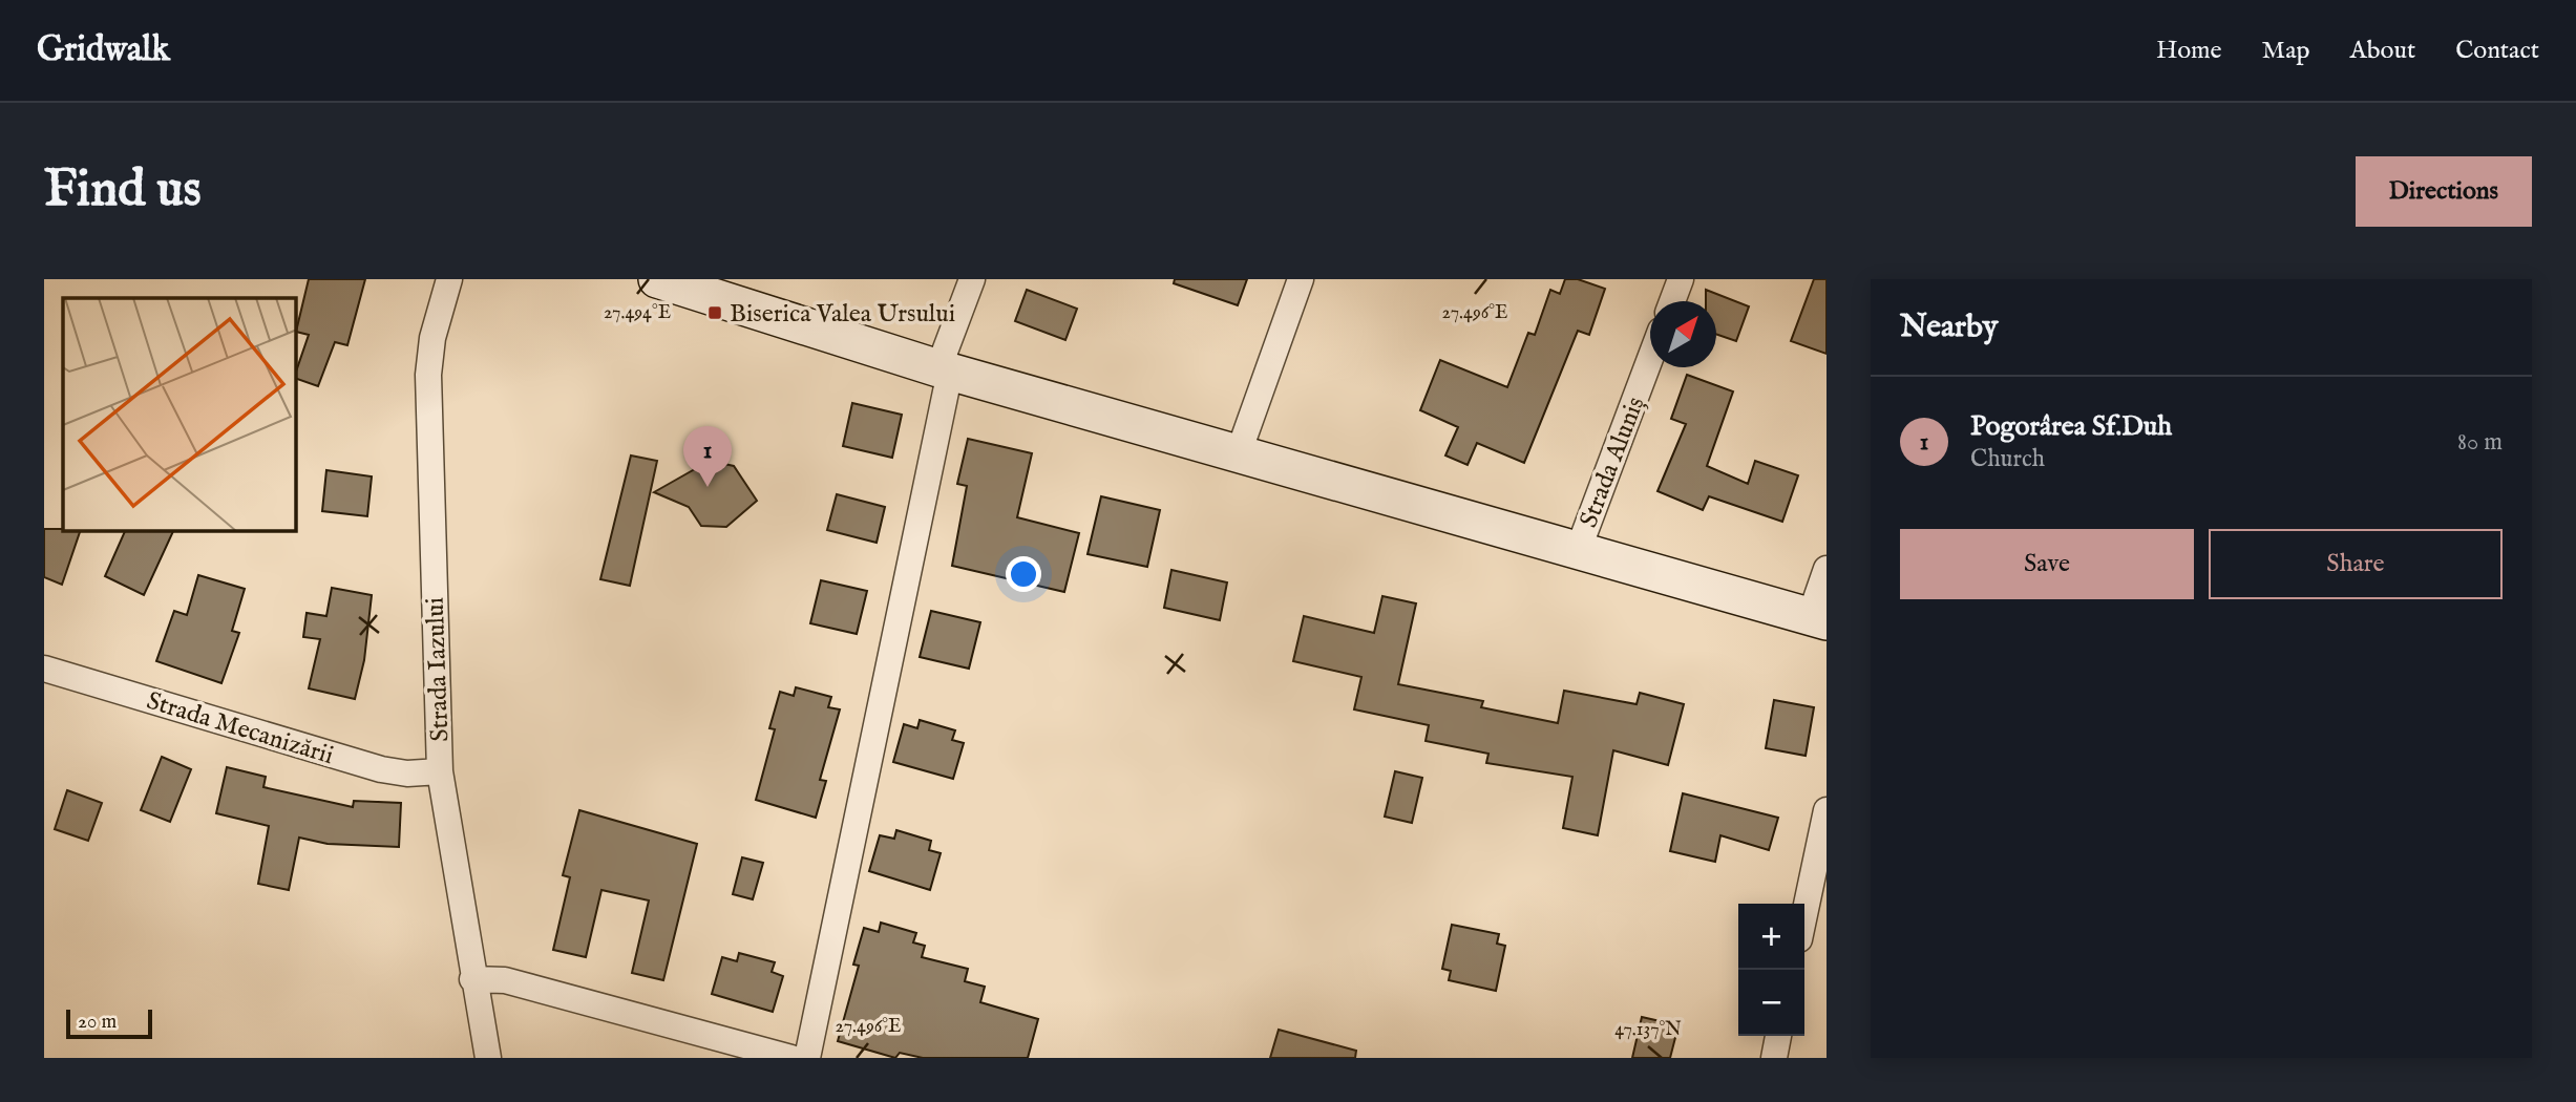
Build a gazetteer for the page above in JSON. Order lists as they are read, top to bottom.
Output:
{
  "streets": {
    "street": ["Strada Aluniș", "Strada Iazului", "Strada Mecanizării"]
  },
  "crossings": [
    ["Strada Iazului", "Strada Mecanizării"]
  ],
  "places": {
    "transit": ["Biserica Valea Ursului"]
  },
  "scale_bar": "20 m",
  "north": "top right",
  "page": {
    "header": "Gridwalk",
    "nav": [
      "Home",
      "Map",
      "About",
      "Contact"
    ],
    "buttons": [
      "Directions",
      ["Save", "Share"]
    ],
    "title": "Find us",
    "heading": "Nearby",
    "list": [
      {
        "mark": "1",
        "name": "Pogorârea Sf.Duh",
        "note": "Church",
        "value": "80 m"
      }
    ],
    "pins": "1",
    "map_buttons": ["+", "−"],
    "scale": "20 m"
  },
  "coordinates": ["27.494°E", "27.496°E", "47.137°N"]
}
